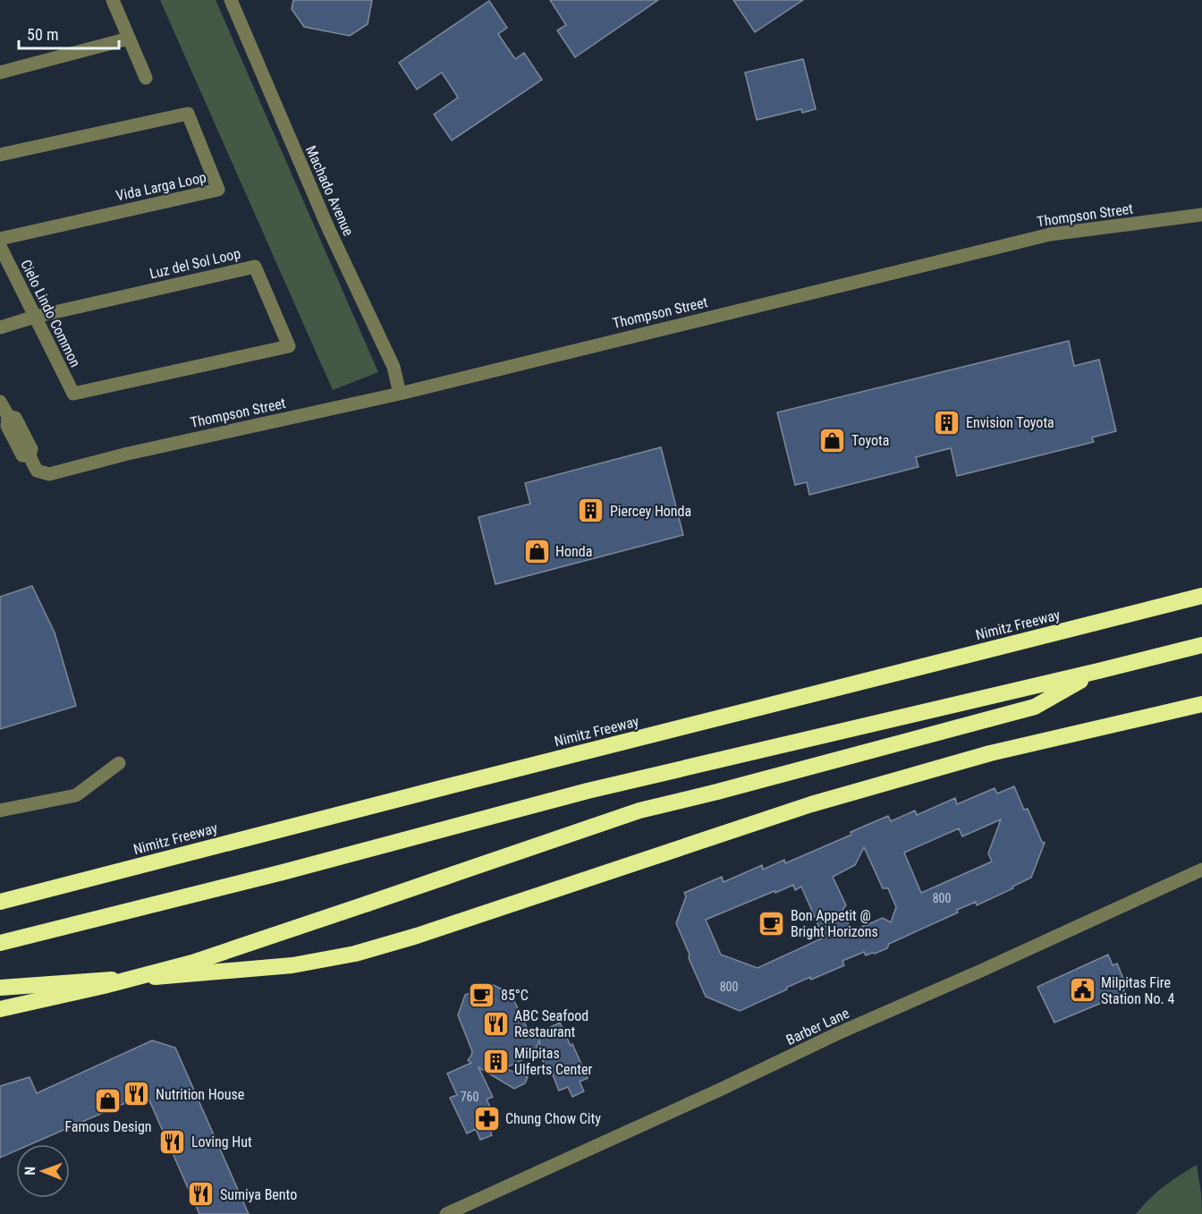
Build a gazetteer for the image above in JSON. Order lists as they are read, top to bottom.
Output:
{
  "streets": {
    "highway": ["Nimitz Freeway"],
    "street": [
      "Vida Larga Loop",
      "Machado Avenue",
      "Thompson Street",
      "Luz del Sol Loop",
      "Cielo Lindo Common",
      "Barber Lane"
    ]
  },
  "crossings": [
    ["Machado Avenue", "Thompson Street"],
    ["Luz del Sol Loop", "Cielo Lindo Common"]
  ],
  "places": {
    "building": ["Envision Toyota", "Piercey Honda", "Milpitas Ulferts Center"],
    "shop": ["Toyota", "Honda", "Famous Design"],
    "cafe": ["Bon Appetit @ Bright Horizons", "85°C"],
    "public building": ["Milpitas Fire Station No. 4"],
    "restaurant": [
      "ABC Seafood Restaurant",
      "Nutrition House",
      "Loving Hut",
      "Sumiya Bento"
    ],
    "pharmacy": ["Chung Chow City"]
  },
  "house_numbers": ["800", "800", "760"],
  "scale_bar": "50 m",
  "north": "left"
}
